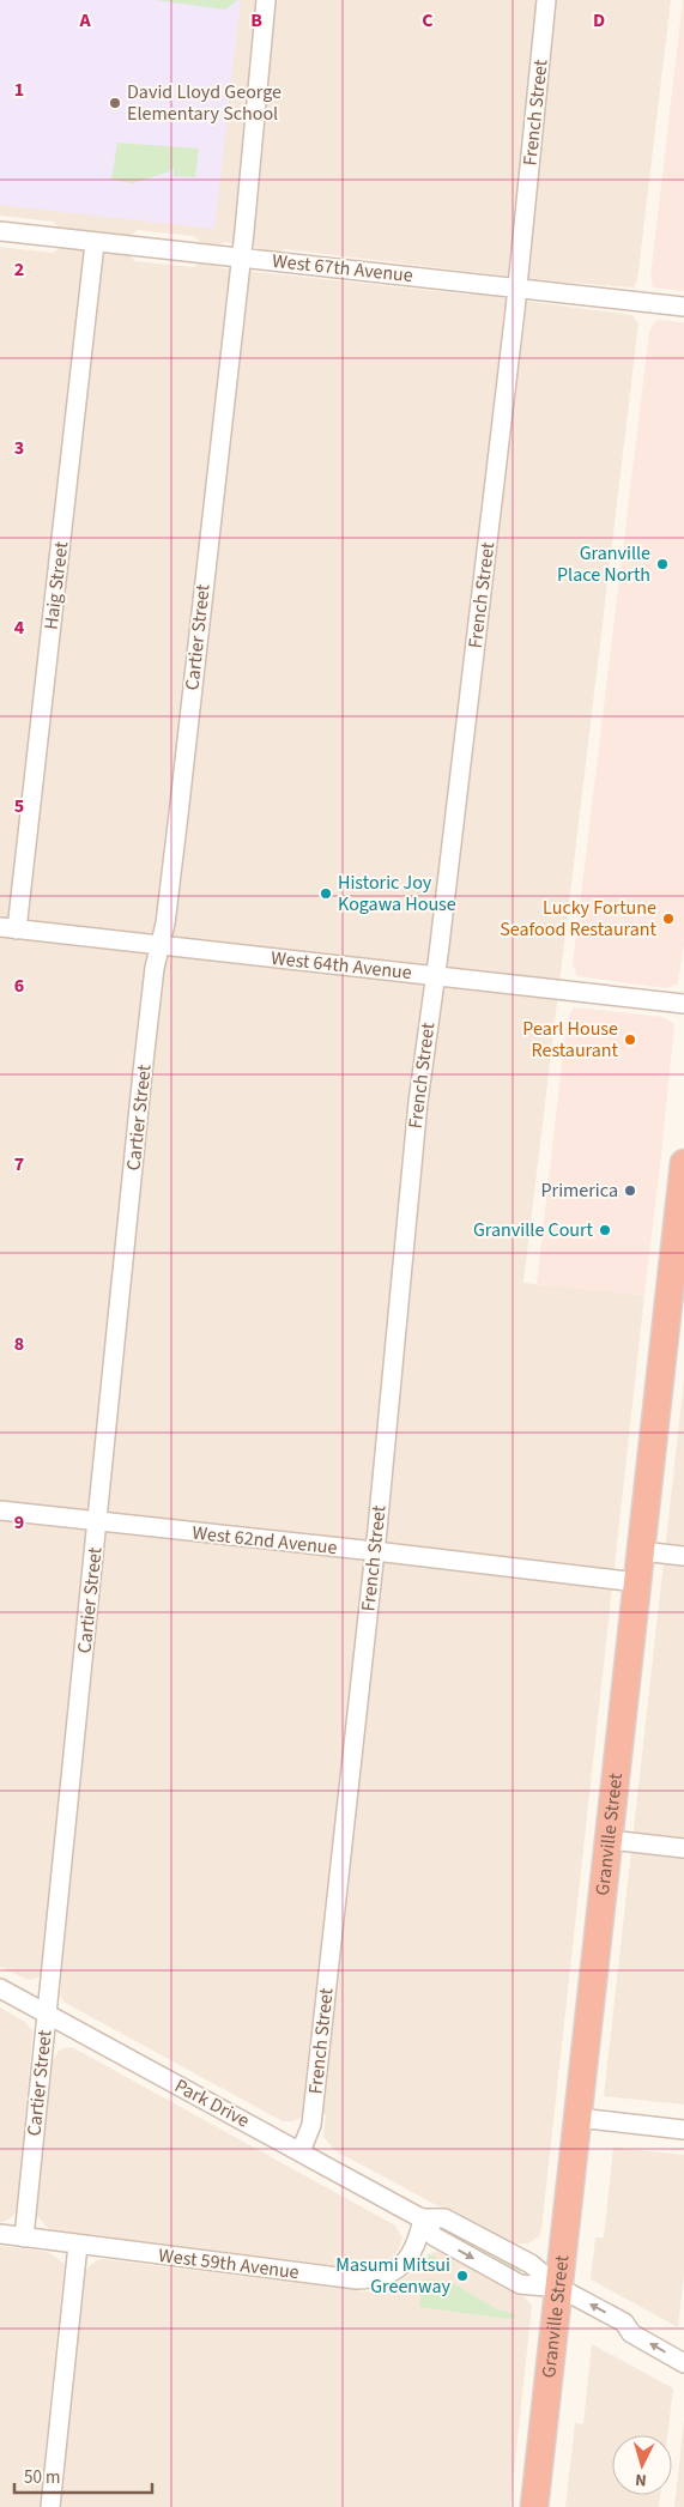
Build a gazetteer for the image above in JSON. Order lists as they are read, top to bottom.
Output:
{
  "streets": {
    "highway": ["Granville Street"],
    "street": [
      "French Street",
      "West 67th Avenue",
      "Haig Street",
      "Cartier Street",
      "West 64th Avenue",
      "West 62nd Avenue",
      "Park Drive",
      "West 59th Avenue"
    ]
  },
  "crossings": [
    ["French Street", "West 67th Avenue"],
    ["French Street", "West 64th Avenue"],
    ["French Street", "West 62nd Avenue"],
    ["French Street", "Park Drive"],
    ["West 67th Avenue", "Haig Street"],
    ["West 67th Avenue", "Cartier Street"],
    ["Haig Street", "West 64th Avenue"],
    ["Cartier Street", "West 64th Avenue"],
    ["Cartier Street", "West 62nd Avenue"],
    ["Cartier Street", "Park Drive"],
    ["Cartier Street", "West 59th Avenue"],
    ["West 62nd Avenue", "Granville Street"],
    ["Granville Street", "Park Drive"],
    ["Park Drive", "West 59th Avenue"]
  ],
  "places": [
    "David Lloyd George Elementary School",
    "Granville Place North",
    "Historic Joy Kogawa House",
    "Lucky Fortune Seafood Restaurant",
    "Pearl House Restaurant",
    "Primerica",
    "Granville Court",
    "Masumi Mitsui Greenway"
  ],
  "scale_bar": "50 m",
  "north": "bottom",
  "grid": {
    "columns": [
      "A",
      "B",
      "C",
      "D"
    ],
    "rows": [
      "1",
      "2",
      "3",
      "4",
      "5",
      "6",
      "7",
      "8",
      "9"
    ]
  }
}
